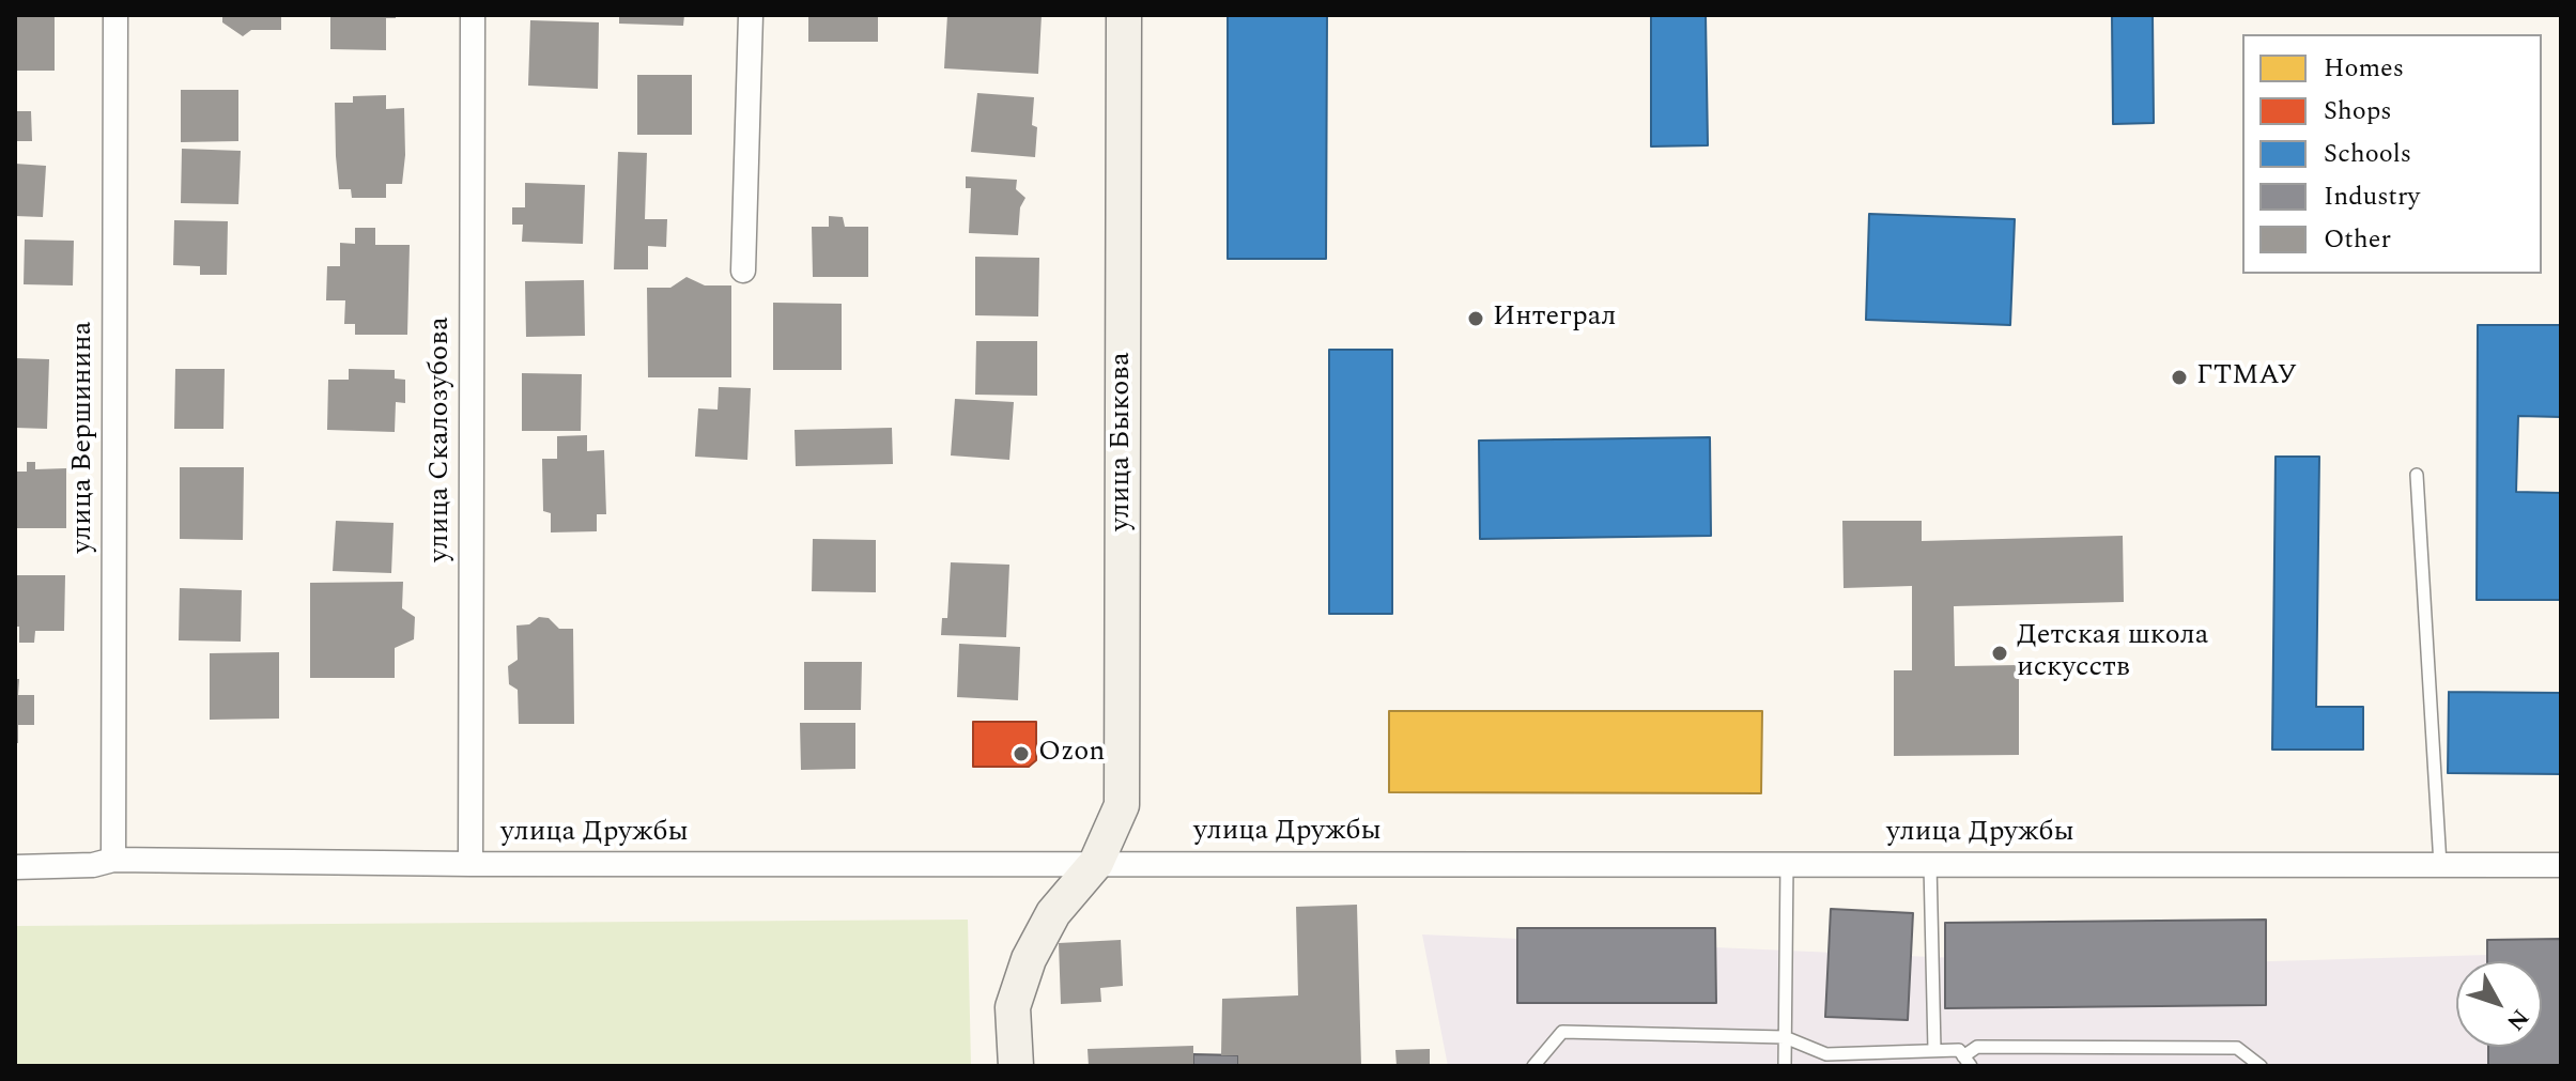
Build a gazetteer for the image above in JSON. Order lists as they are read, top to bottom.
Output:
{
  "streets": {
    "street": [
      "улица Вершинина",
      "улица Скалозубова",
      "улица Быкова",
      "улица Дружбы"
    ]
  },
  "crossings": [
    ["улица Вершинина", "улица Дружбы"],
    ["улица Скалозубова", "улица Дружбы"],
    ["улица Быкова", "улица Дружбы"]
  ],
  "places": [
    "Интеграл",
    "ГТМАУ",
    "Детская школа искусств",
    "Ozon"
  ],
  "legend": [
    "Homes",
    "Shops",
    "Schools",
    "Industry",
    "Other"
  ],
  "north": "bottom right"
}
